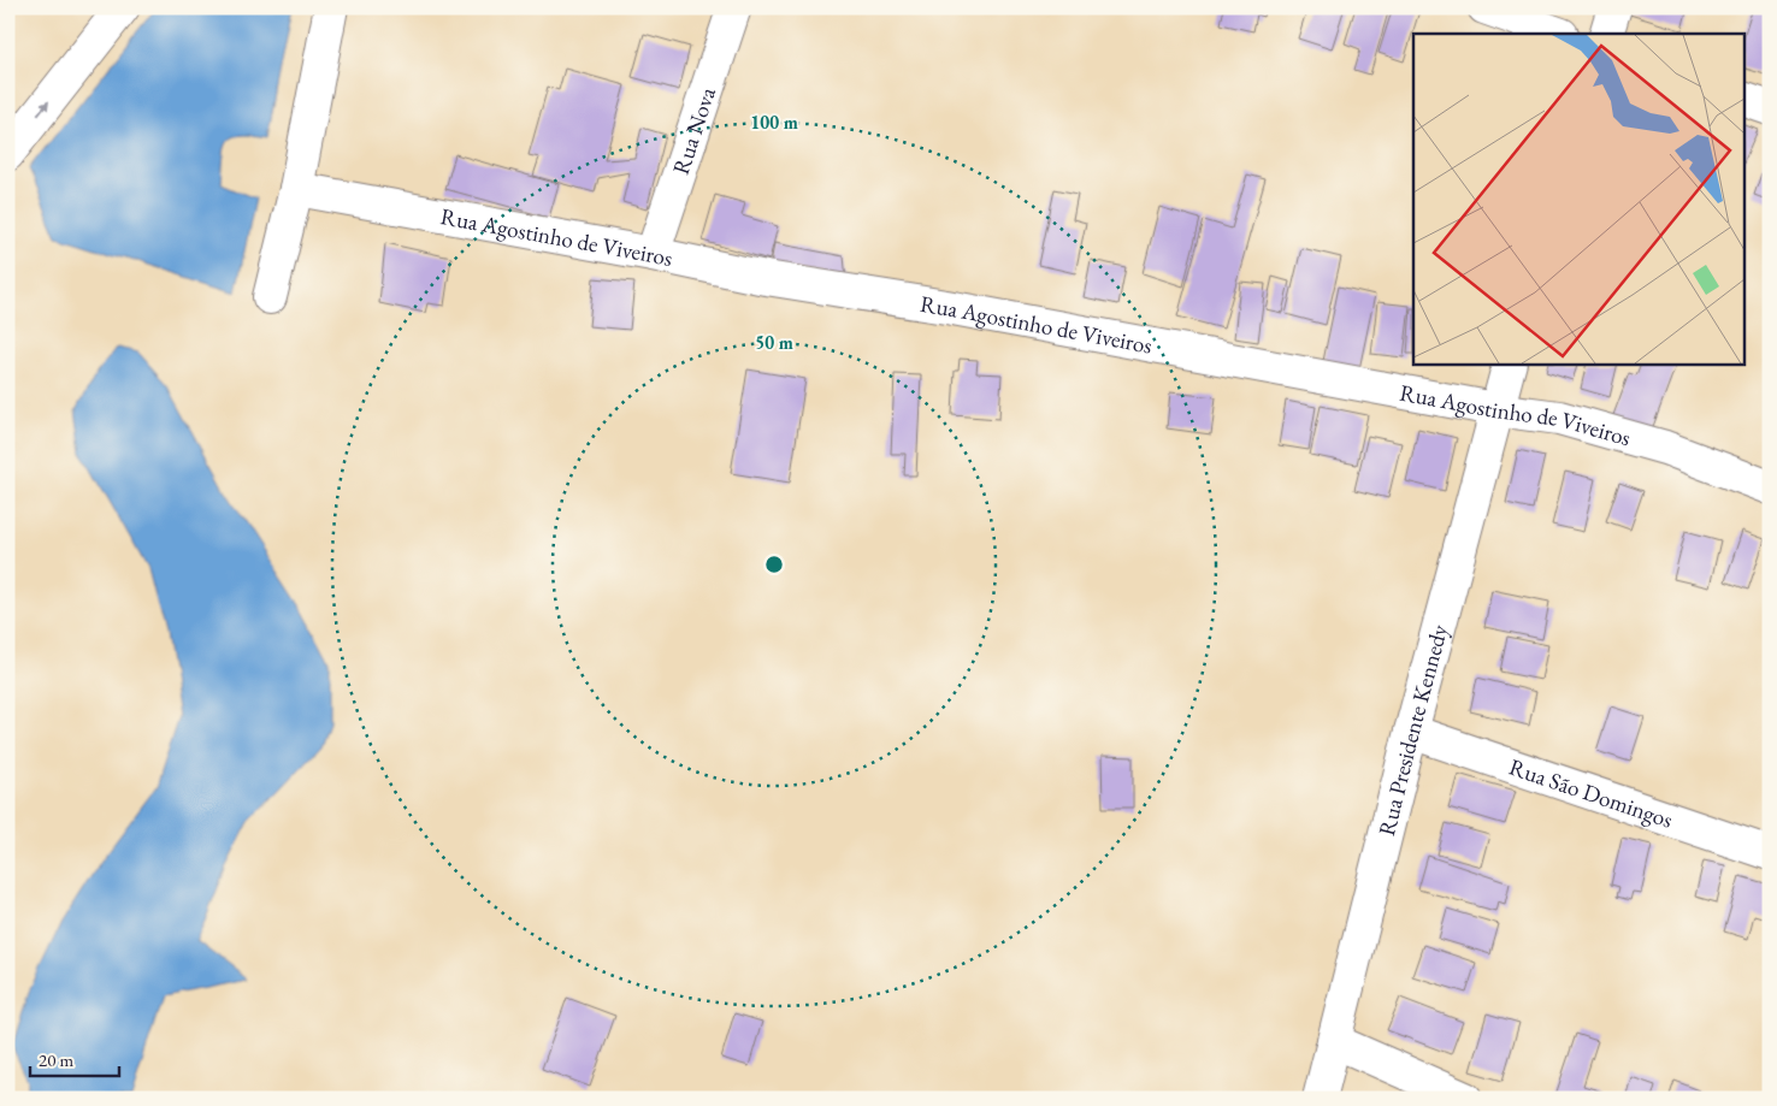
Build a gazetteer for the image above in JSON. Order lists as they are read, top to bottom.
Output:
{
  "streets": {
    "street": [
      "Rua Nova",
      "Rua Agostinho de Viveiros",
      "Rua Presidente Kennedy",
      "Rua São Domingos"
    ]
  },
  "crossings": [
    ["Rua Nova", "Rua Agostinho de Viveiros"],
    ["Rua Agostinho de Viveiros", "Rua Presidente Kennedy"],
    ["Rua Presidente Kennedy", "Rua São Domingos"]
  ],
  "scale_bar": "20 m",
  "rings": ["100 m", "50 m"]
}
